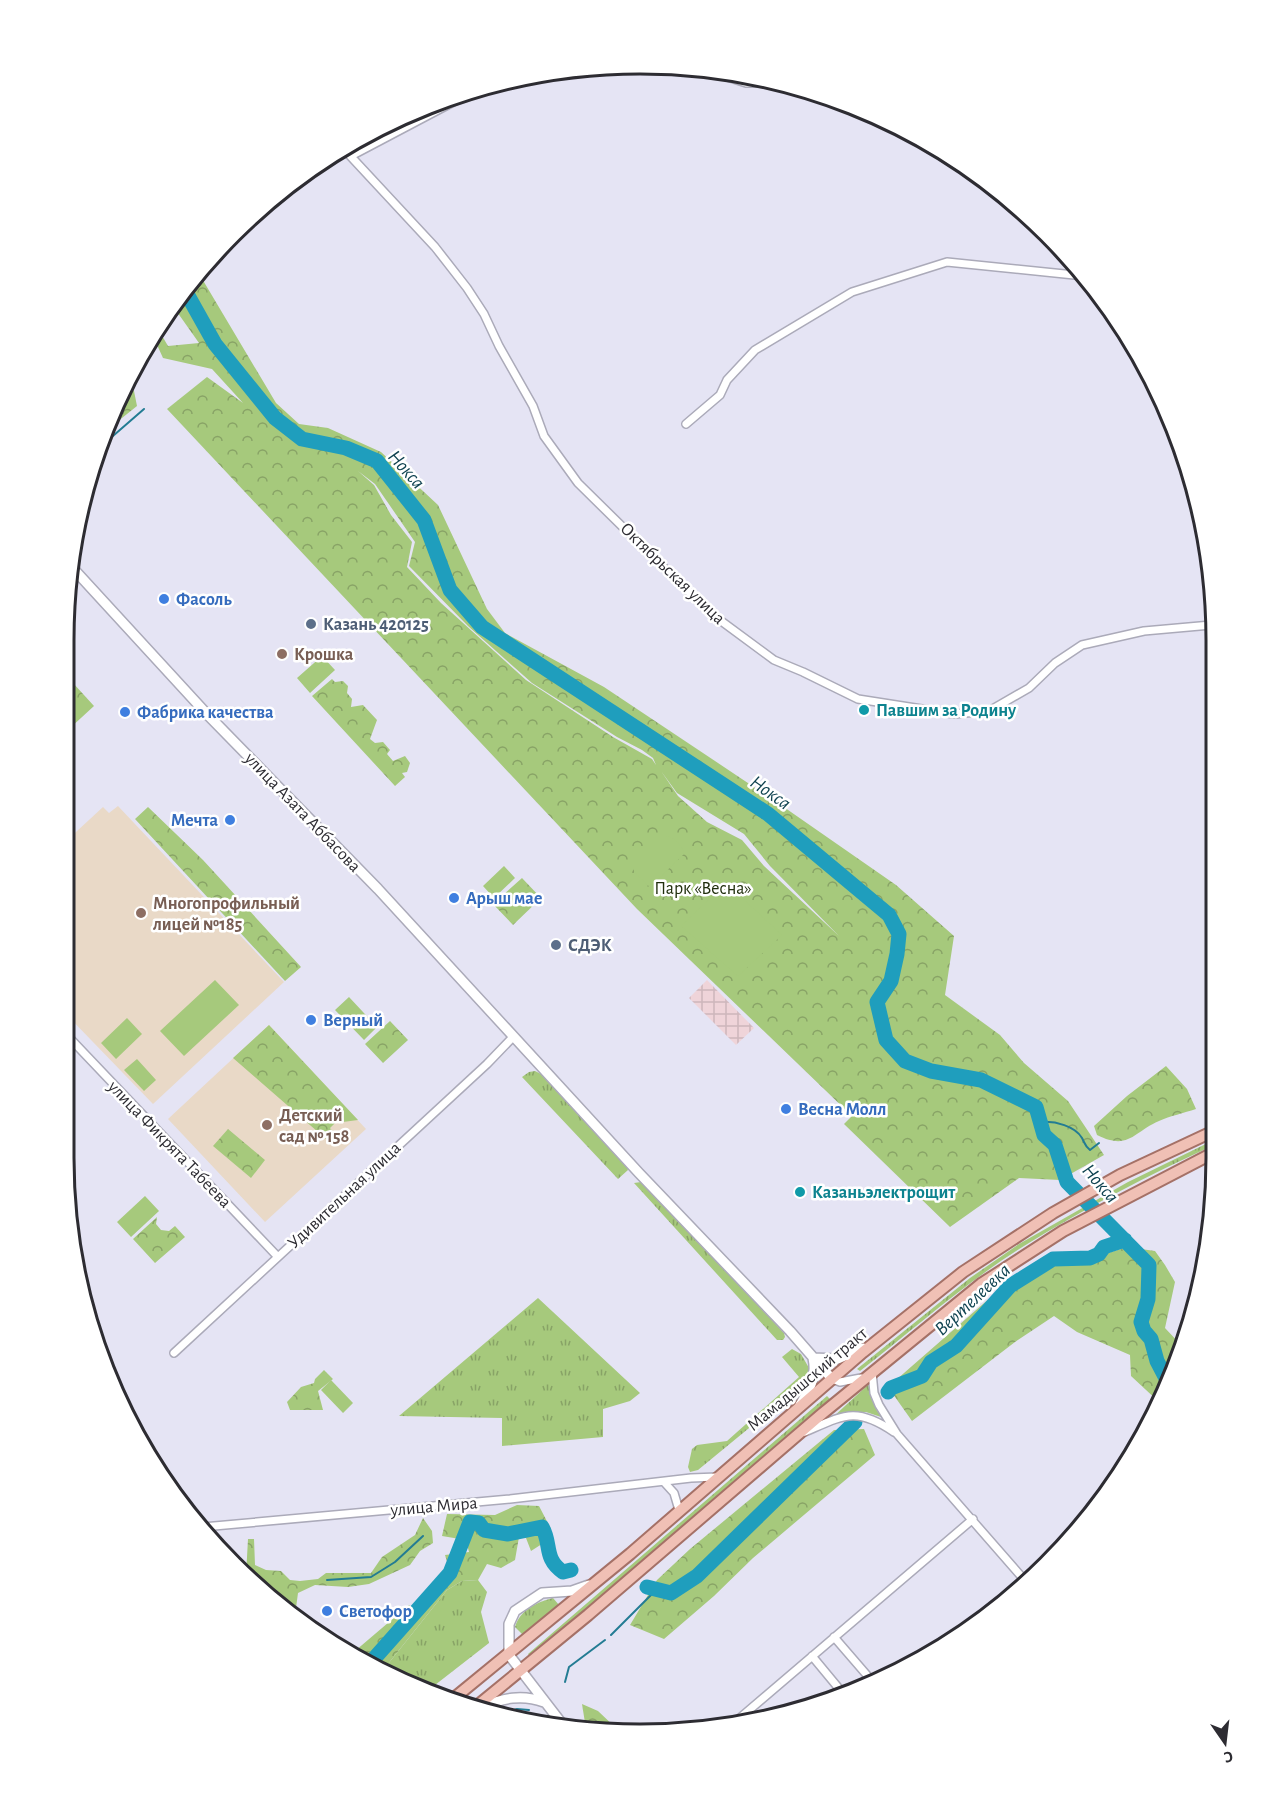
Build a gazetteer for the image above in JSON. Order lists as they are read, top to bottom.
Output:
{
  "streets": {
    "main road": ["Мамадышский тракт"],
    "street": [
      "Октябрьская улица",
      "улица Азата Аббасова",
      "улица Фикрята Табеева",
      "Удивительная улица",
      "улица Мира"
    ]
  },
  "crossings": [
    ["улица Азата Аббасова", "Удивительная улица"],
    ["улица Азата Аббасова", "Мамадышский тракт"],
    ["улица Фикрята Табеева", "Удивительная улица"],
    ["Мамадышский тракт", "улица Мира"]
  ],
  "water": ["Нокса", "Вертелеевка"],
  "parks": ["Парк «Весна»"],
  "places": [
    "Фасоль",
    "Казань 420125",
    "Крошка",
    "Павшим за Родину",
    "Фабрика качества",
    "Мечта",
    "Арыш мае",
    "Многопрофильный лицей №185",
    "СДЭК",
    "Верный",
    "Весна Молл",
    "Детский сад № 158",
    "Казаньэлектрощит",
    "Светофор"
  ],
  "north": "bottom"
}
